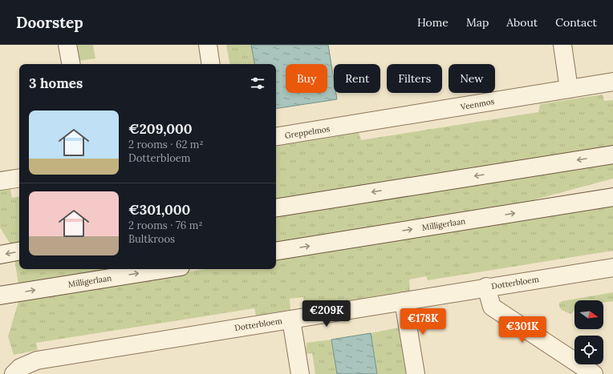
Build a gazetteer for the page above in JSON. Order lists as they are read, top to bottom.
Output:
{
  "streets": {
    "street": [
      "Veenmos",
      "Greppelmos",
      "Milligerlaan",
      "Dotterbloem"
    ]
  },
  "crossings": [
    ["Veenmos", "Greppelmos"]
  ],
  "north": "right",
  "page": {
    "header": "Doorstep",
    "nav": [
      "Home",
      "Map",
      "About",
      "Contact"
    ],
    "chip": [
      "Buy",
      "Rent",
      "Filters",
      "New"
    ],
    "heading": "3 homes",
    "list": [
      {
        "name": "€209,000",
        "note": "2 rooms · 62 m² · Dotterbloem"
      },
      {
        "name": "€301,000",
        "note": "2 rooms · 76 m² · Bultkroos"
      }
    ],
    "price": ["€209K", "€178K", "€301K"]
  }
}
